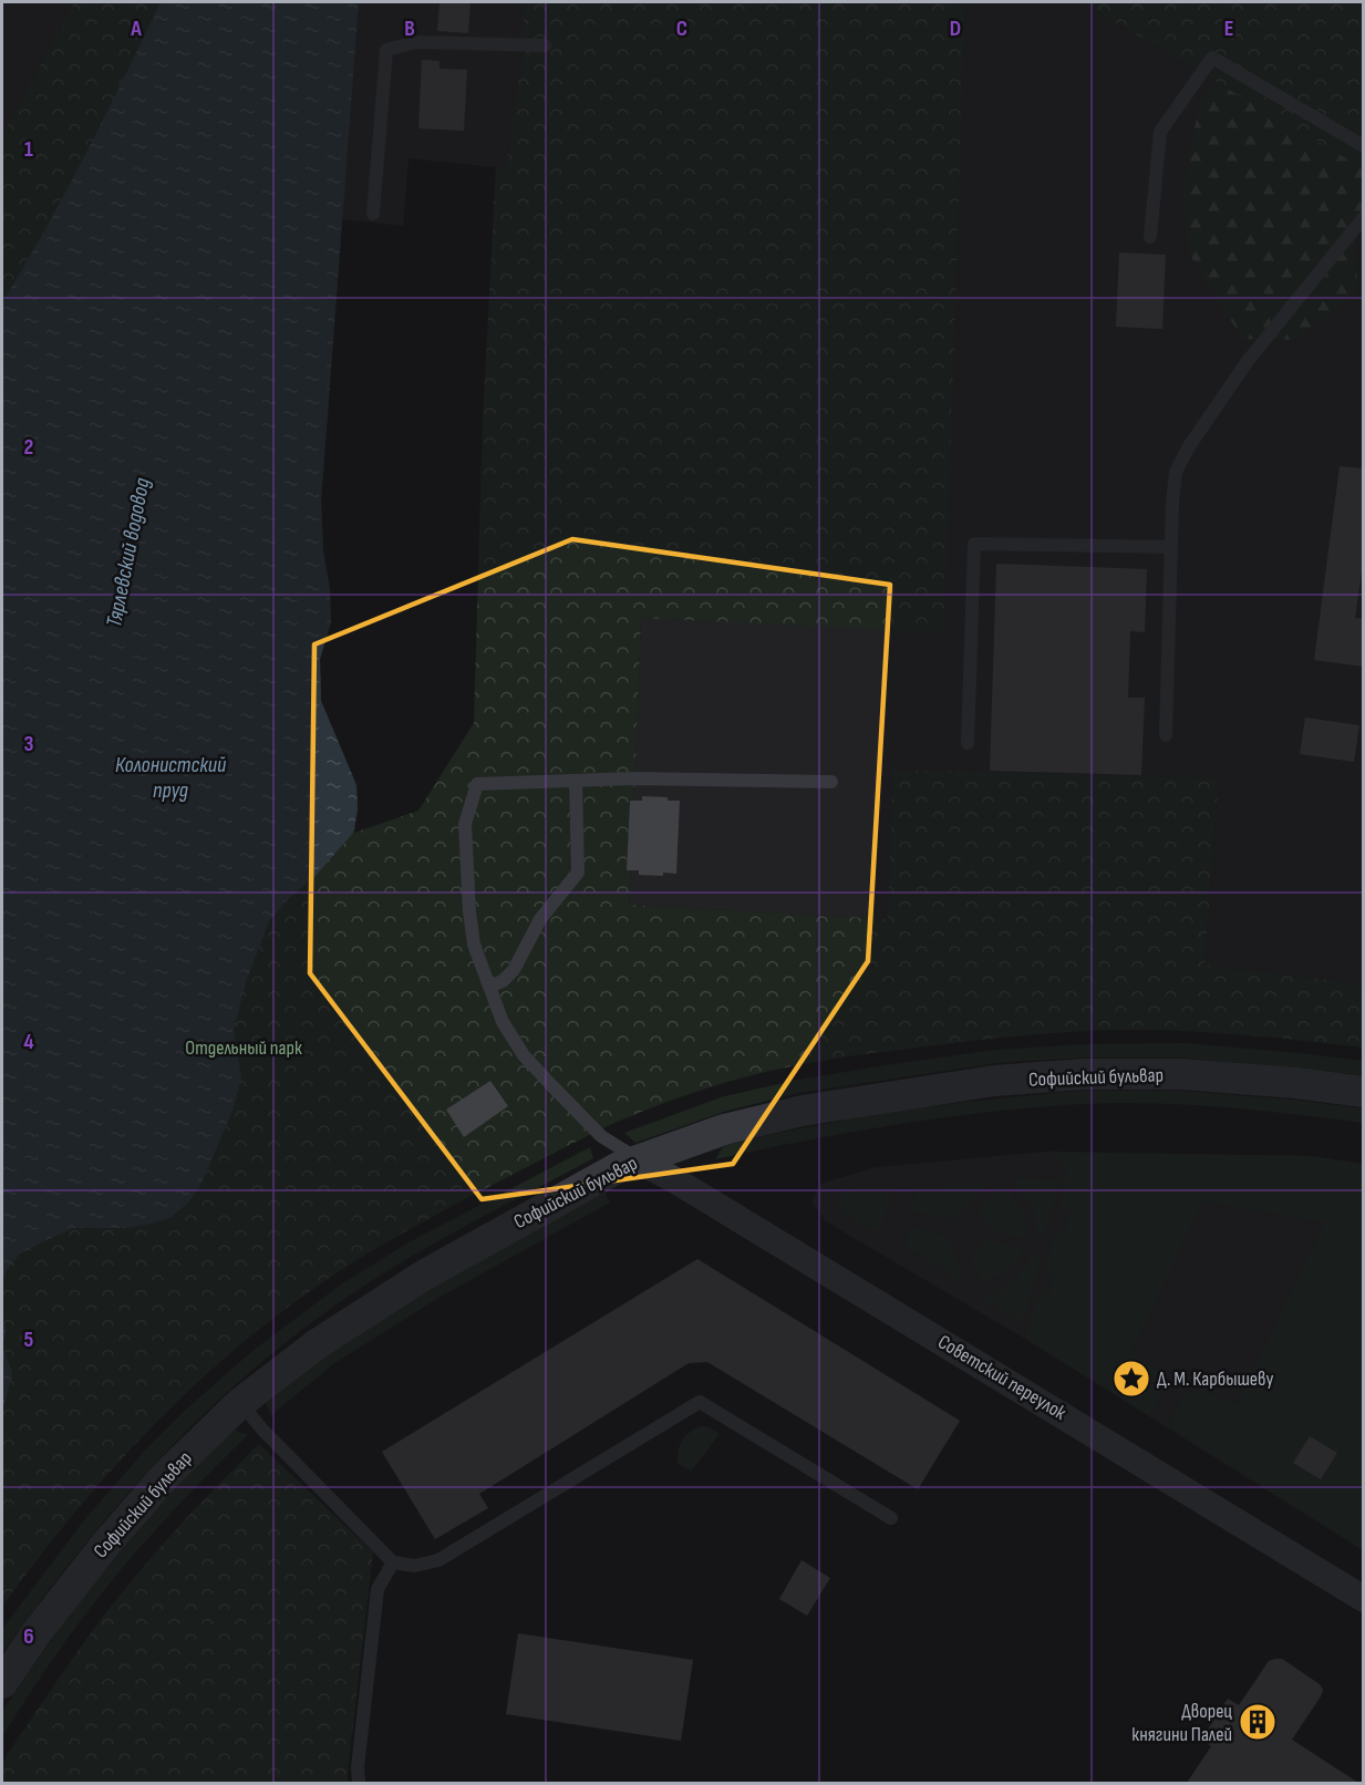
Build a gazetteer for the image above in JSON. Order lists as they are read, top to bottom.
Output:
{
  "streets": {
    "street": ["Софийский бульвар", "Советский переулок"]
  },
  "crossings": [
    ["Софийский бульвар", "Советский переулок"]
  ],
  "water": ["Тярлевский водовод", "Колонистский пруд"],
  "parks": ["Отдельный парк"],
  "places": {
    "place": ["Д. М. Карбышеву"],
    "building": ["Дворец княгини Палей"]
  },
  "grid": {
    "columns": [
      "A",
      "B",
      "C",
      "D",
      "E"
    ],
    "rows": [
      "1",
      "2",
      "3",
      "4",
      "5",
      "6"
    ]
  }
}
